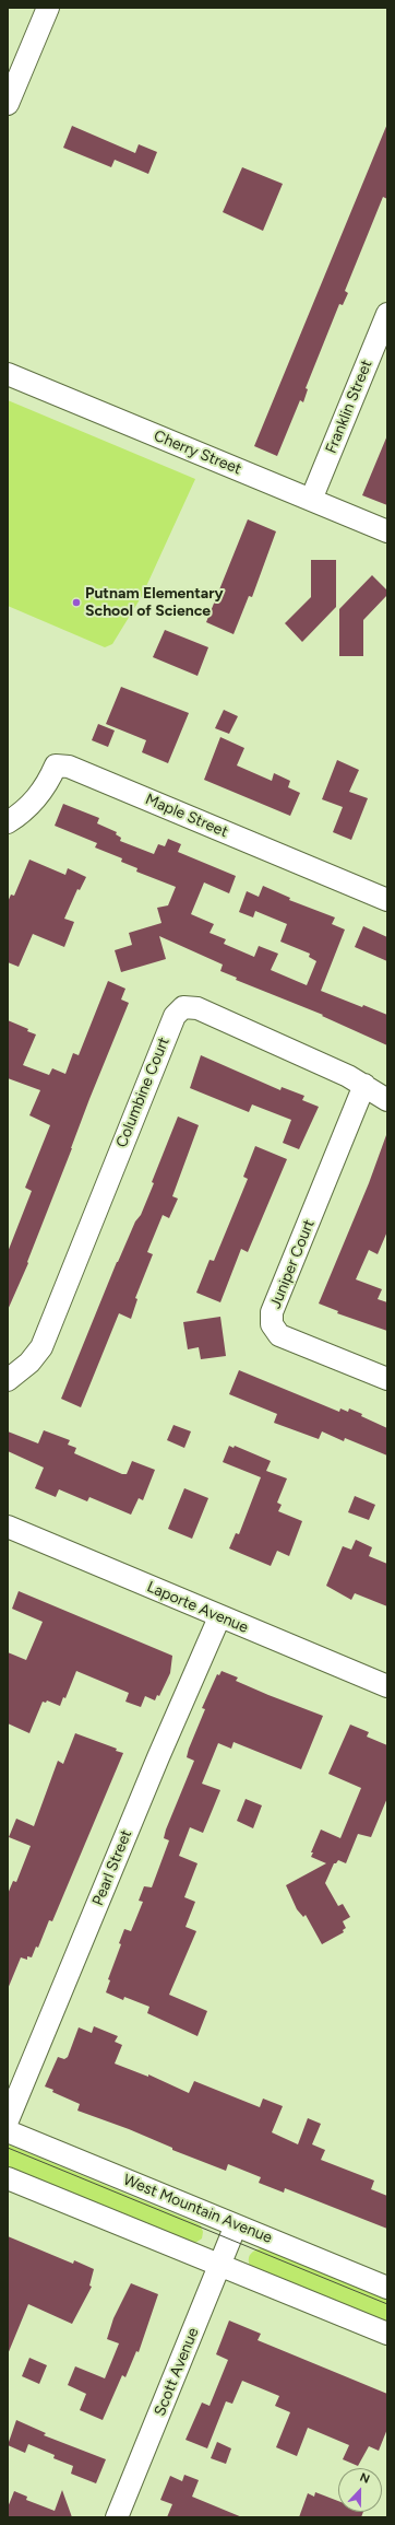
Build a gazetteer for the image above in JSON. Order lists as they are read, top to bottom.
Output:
{
  "streets": {
    "street": [
      "Franklin Street",
      "Cherry Street",
      "Maple Street",
      "Columbine Court",
      "Juniper Court",
      "Laporte Avenue",
      "Pearl Street",
      "West Mountain Avenue",
      "Scott Avenue"
    ]
  },
  "crossings": [
    ["Franklin Street", "Cherry Street"],
    ["Columbine Court", "Juniper Court"],
    ["Laporte Avenue", "Pearl Street"],
    ["West Mountain Avenue", "Scott Avenue"]
  ],
  "places": ["Putnam Elementary School of Science"],
  "north": "top"
}
